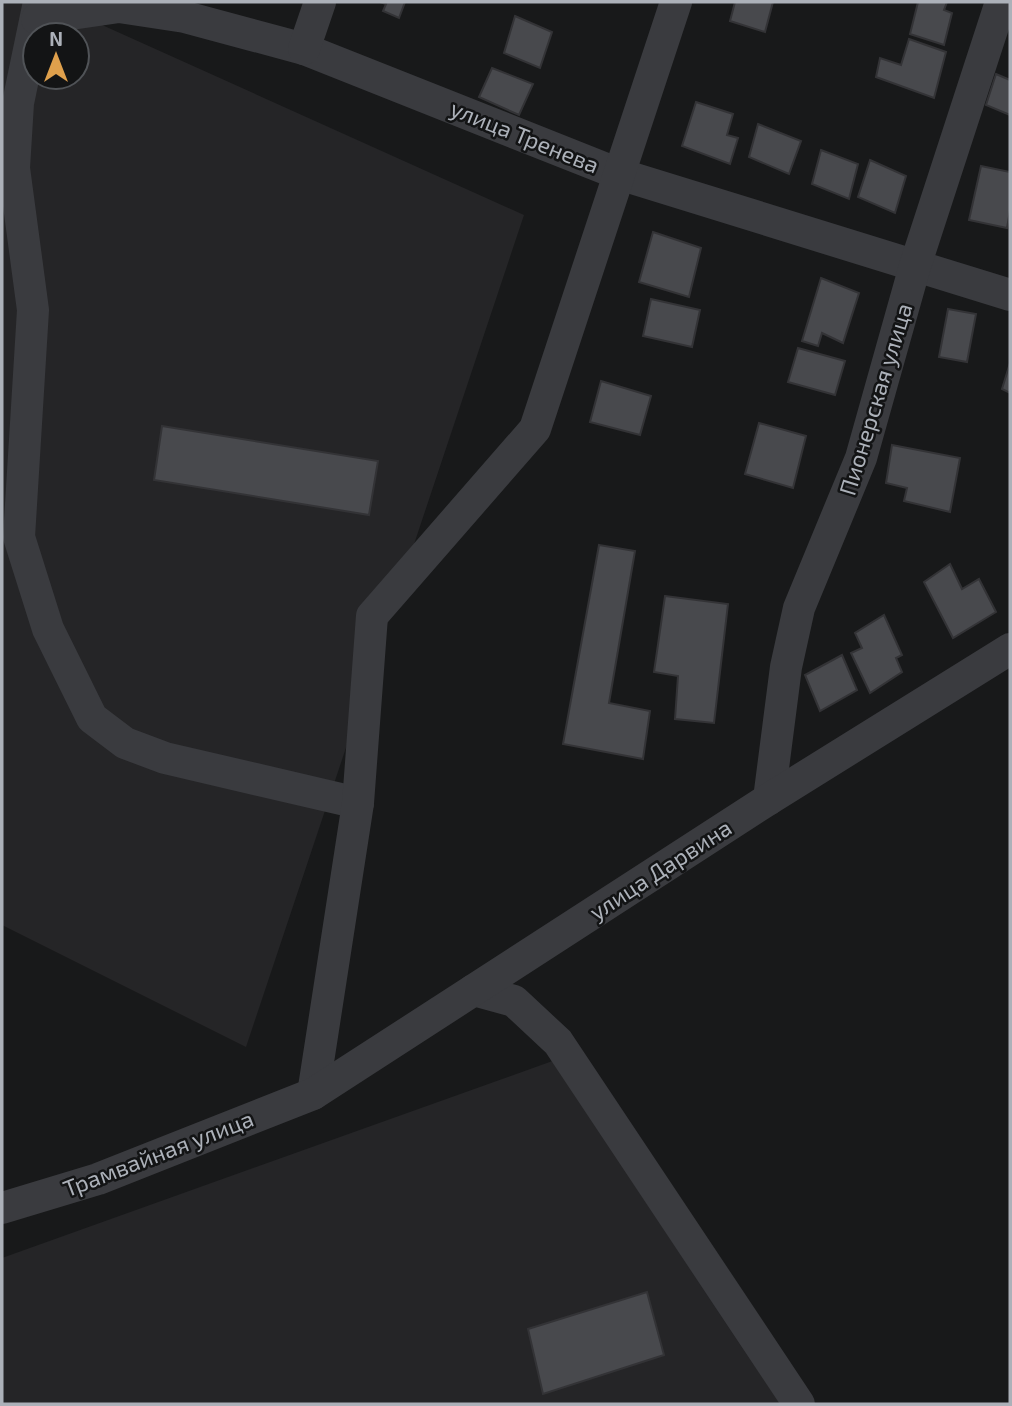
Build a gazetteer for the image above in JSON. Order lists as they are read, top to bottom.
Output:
{
  "streets": {
    "street": [
      "улица Тренева",
      "Пионерская улица",
      "улица Дарвина",
      "Трамвайная улица"
    ]
  },
  "crossings": [
    ["улица Тренева", "Пионерская улица"],
    ["Пионерская улица", "улица Дарвина"],
    ["улица Дарвина", "Трамвайная улица"]
  ],
  "north": "top"
}
